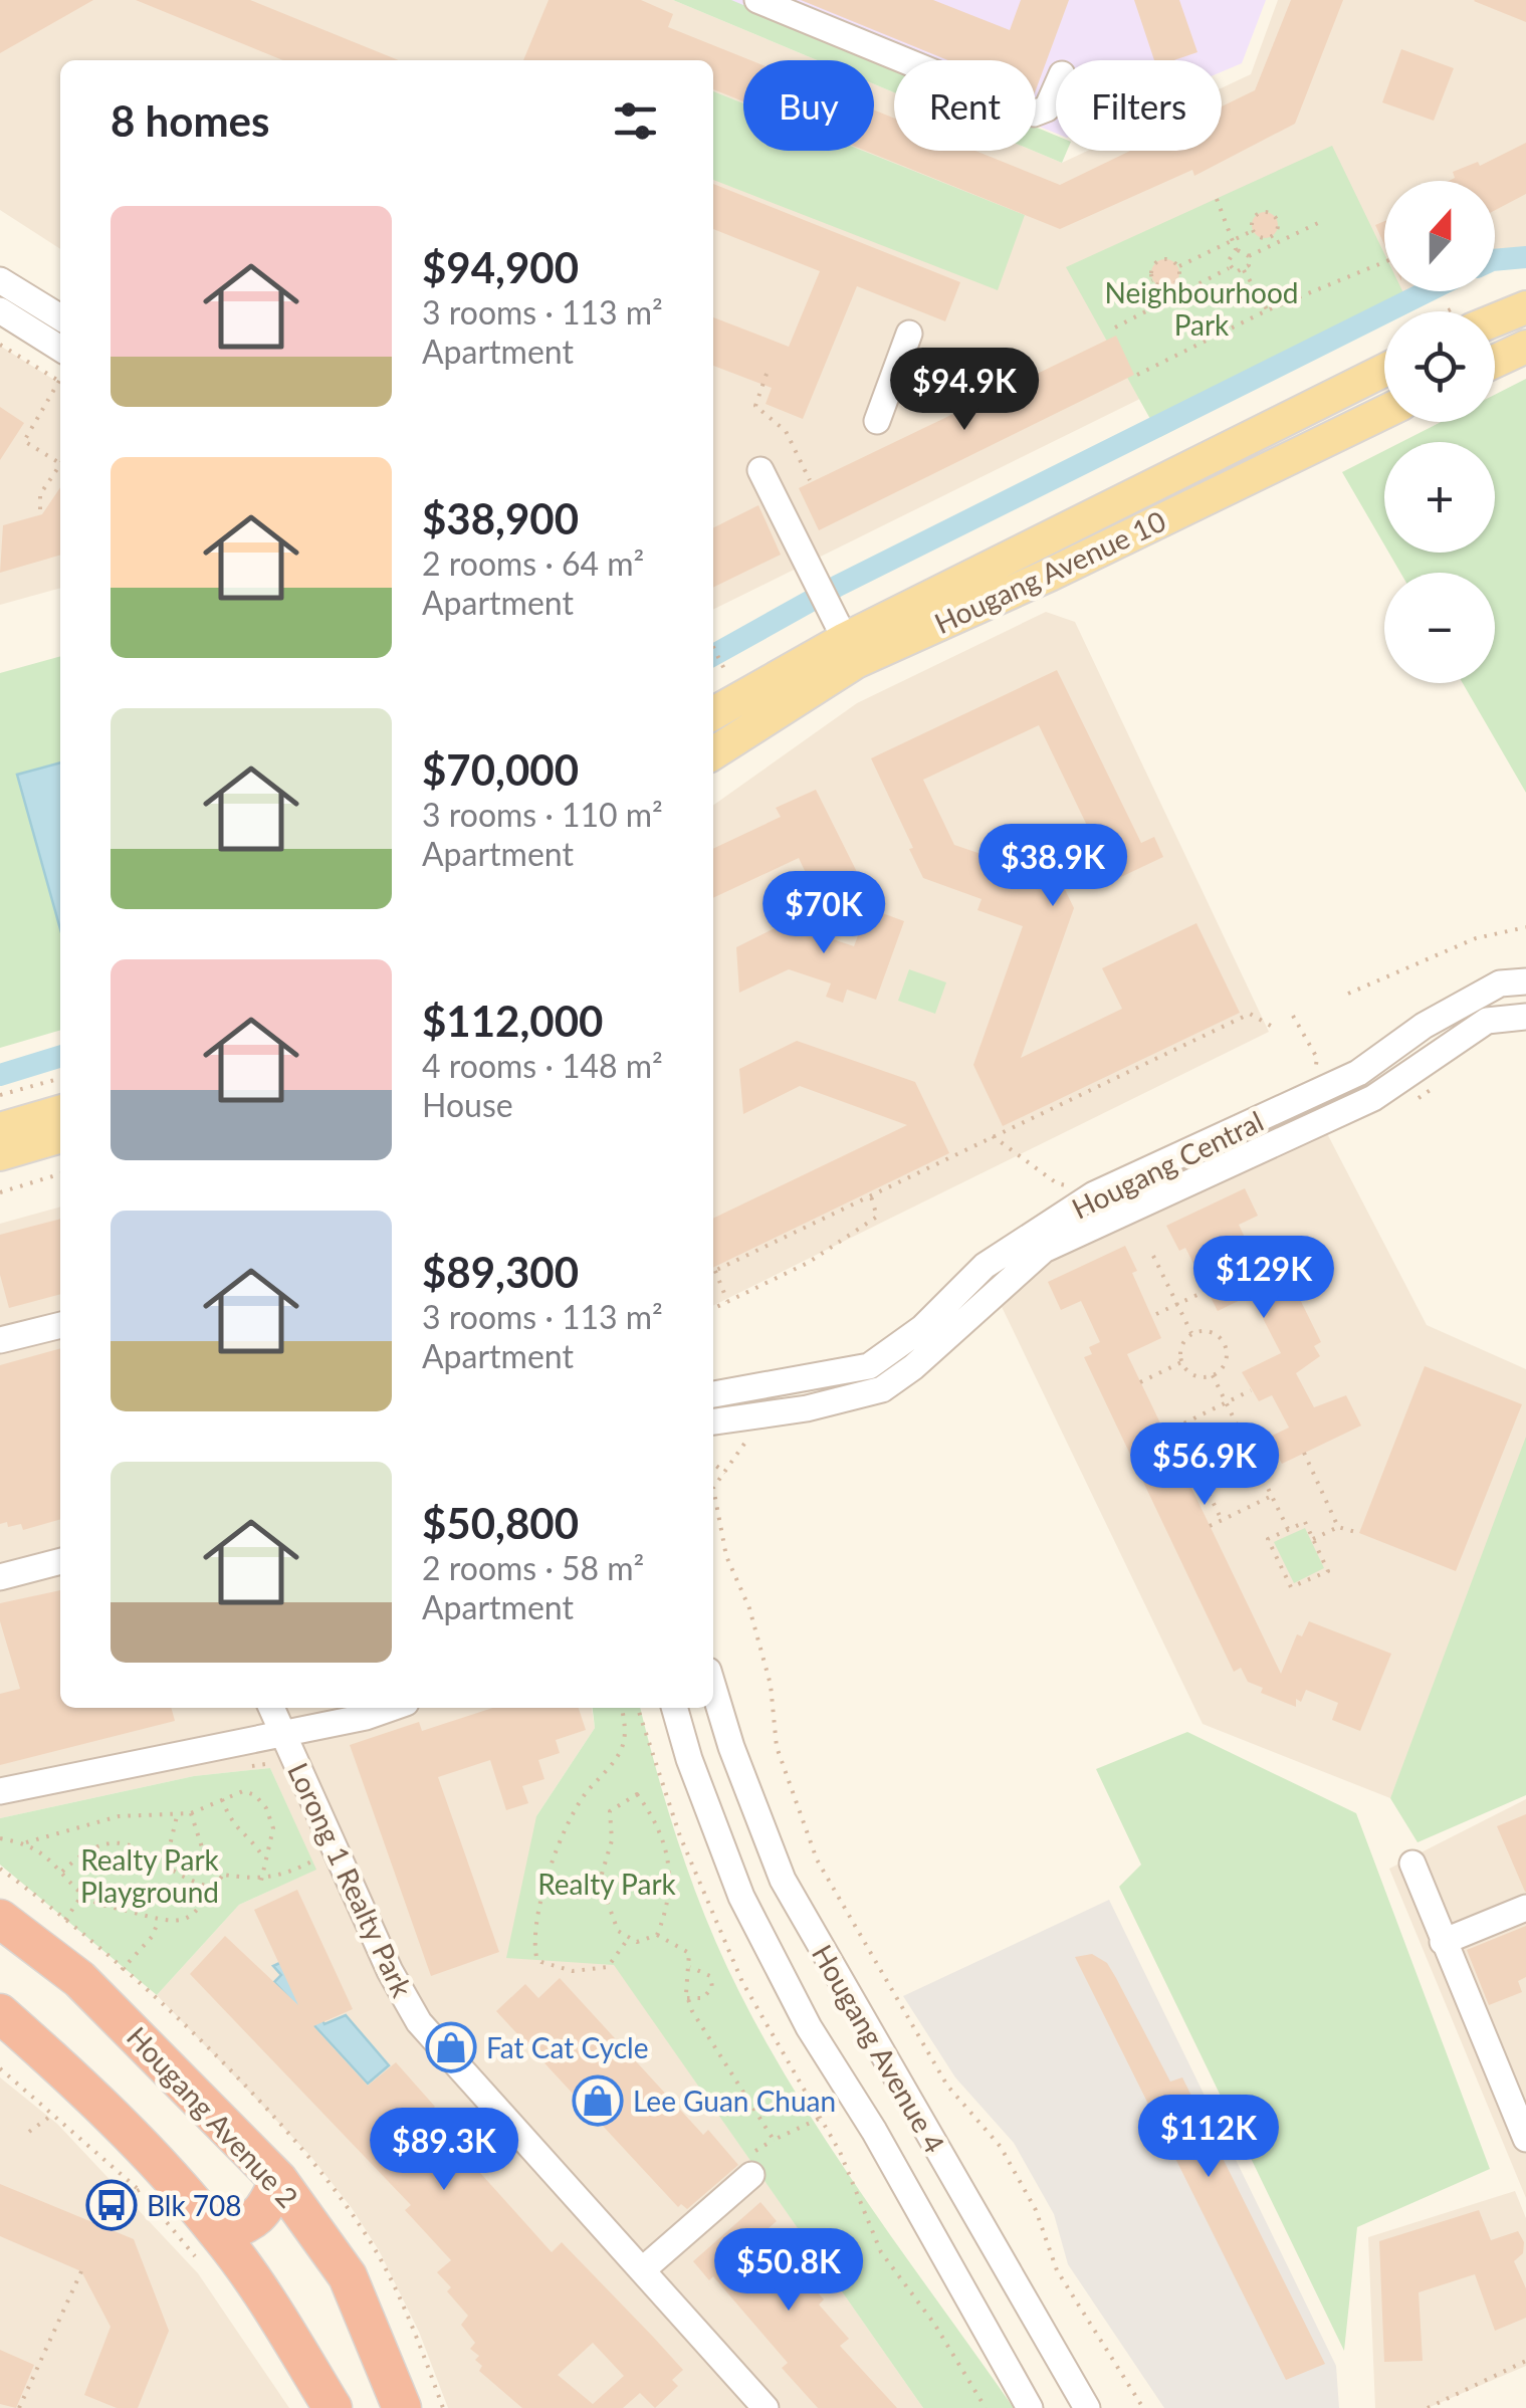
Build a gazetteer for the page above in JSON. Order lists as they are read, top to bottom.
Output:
{
  "streets": {
    "highway": ["Hougang Avenue 2"],
    "main road": ["Hougang Avenue 10"],
    "street": ["Hougang Central", "Lorong 1 Realty Park", "Hougang Avenue 4"]
  },
  "parks": ["Neighbourhood Park", "Realty Park Playground", "Realty Park"],
  "places": {
    "shop": ["Fat Cat Cycle", "Lee Guan Chuan"],
    "bus stop": ["Blk 708"]
  },
  "north": "top",
  "page": {
    "chip": ["Buy", "Rent", "Filters"],
    "heading": "8 homes",
    "map_buttons": ["+", "−"],
    "list": [
      {
        "name": "$94,900",
        "note": "3 rooms · 113 m² · Apartment"
      },
      {
        "name": "$38,900",
        "note": "2 rooms · 64 m² · Apartment"
      },
      {
        "name": "$70,000",
        "note": "3 rooms · 110 m² · Apartment"
      },
      {
        "name": "$112,000",
        "note": "4 rooms · 148 m² · House"
      },
      {
        "name": "$89,300",
        "note": "3 rooms · 113 m² · Apartment"
      },
      {
        "name": "$50,800",
        "note": "2 rooms · 58 m² · Apartment"
      }
    ],
    "price": [
      "$94.9K",
      "$38.9K",
      "$70K",
      "$129K",
      "$56.9K",
      "$112K",
      "$89.3K",
      "$50.8K"
    ]
  }
}
